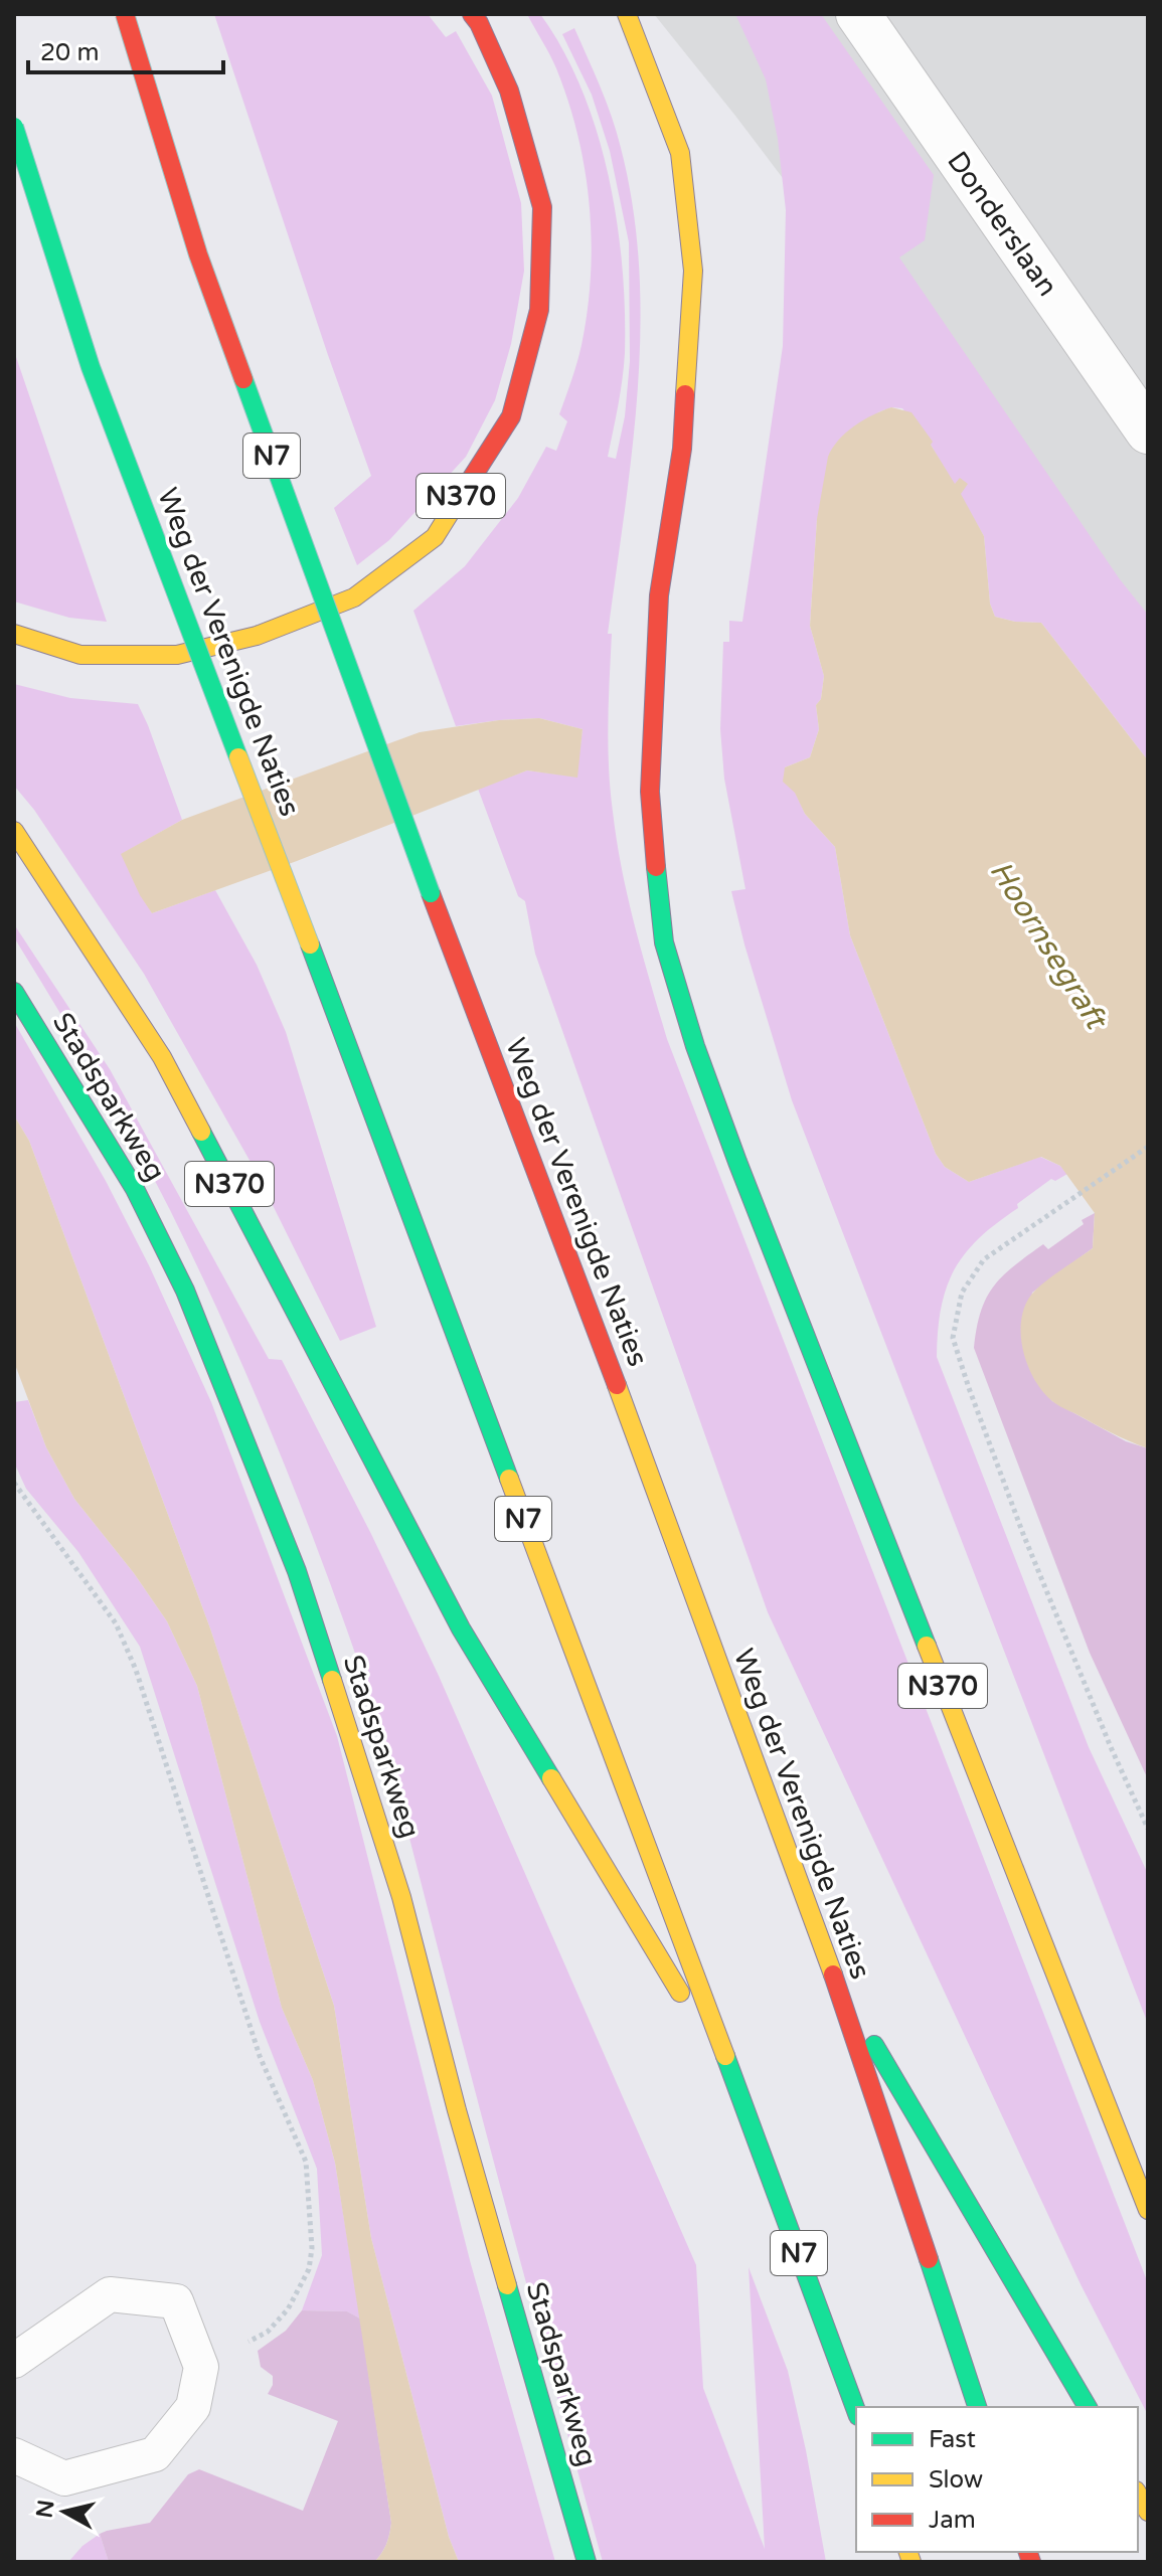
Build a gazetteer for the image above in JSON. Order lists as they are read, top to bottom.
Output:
{
  "streets": {
    "main road": [
      "N7",
      "N370",
      "Weg der Verenigde Naties",
      "Stadsparkweg"
    ],
    "street": ["Donderslaan"]
  },
  "crossings": [
    ["N7", "Weg der Verenigde Naties"],
    ["N370", "Weg der Verenigde Naties"]
  ],
  "water": ["Hoornsegraft"],
  "legend": ["Fast", "Slow", "Jam"],
  "scale_bar": "20 m",
  "north": "left"
}
